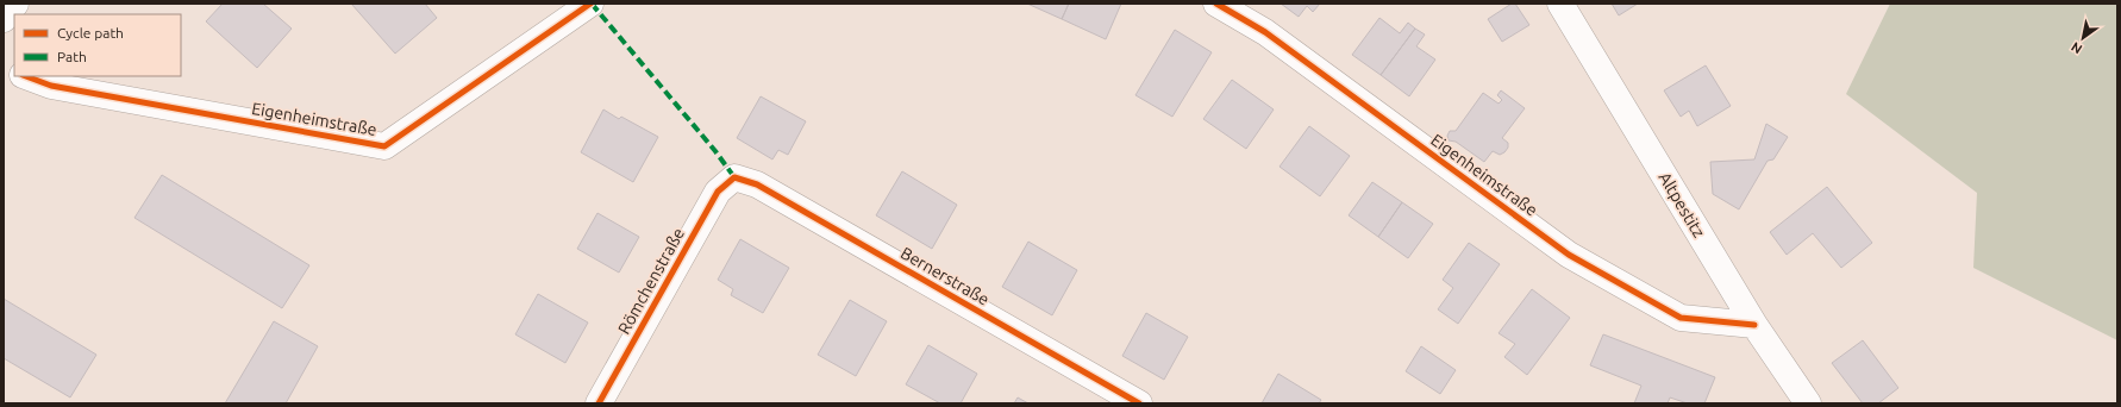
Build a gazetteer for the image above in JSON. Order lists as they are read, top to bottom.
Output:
{
  "streets": {
    "street": [
      "Eigenheimstraße",
      "Altpestitz",
      "Bernerstraße",
      "Römchenstraße"
    ]
  },
  "crossings": [
    ["Eigenheimstraße", "Altpestitz"],
    ["Bernerstraße", "Römchenstraße"]
  ],
  "legend": ["Cycle path", "Path"],
  "north": "bottom left"
}
